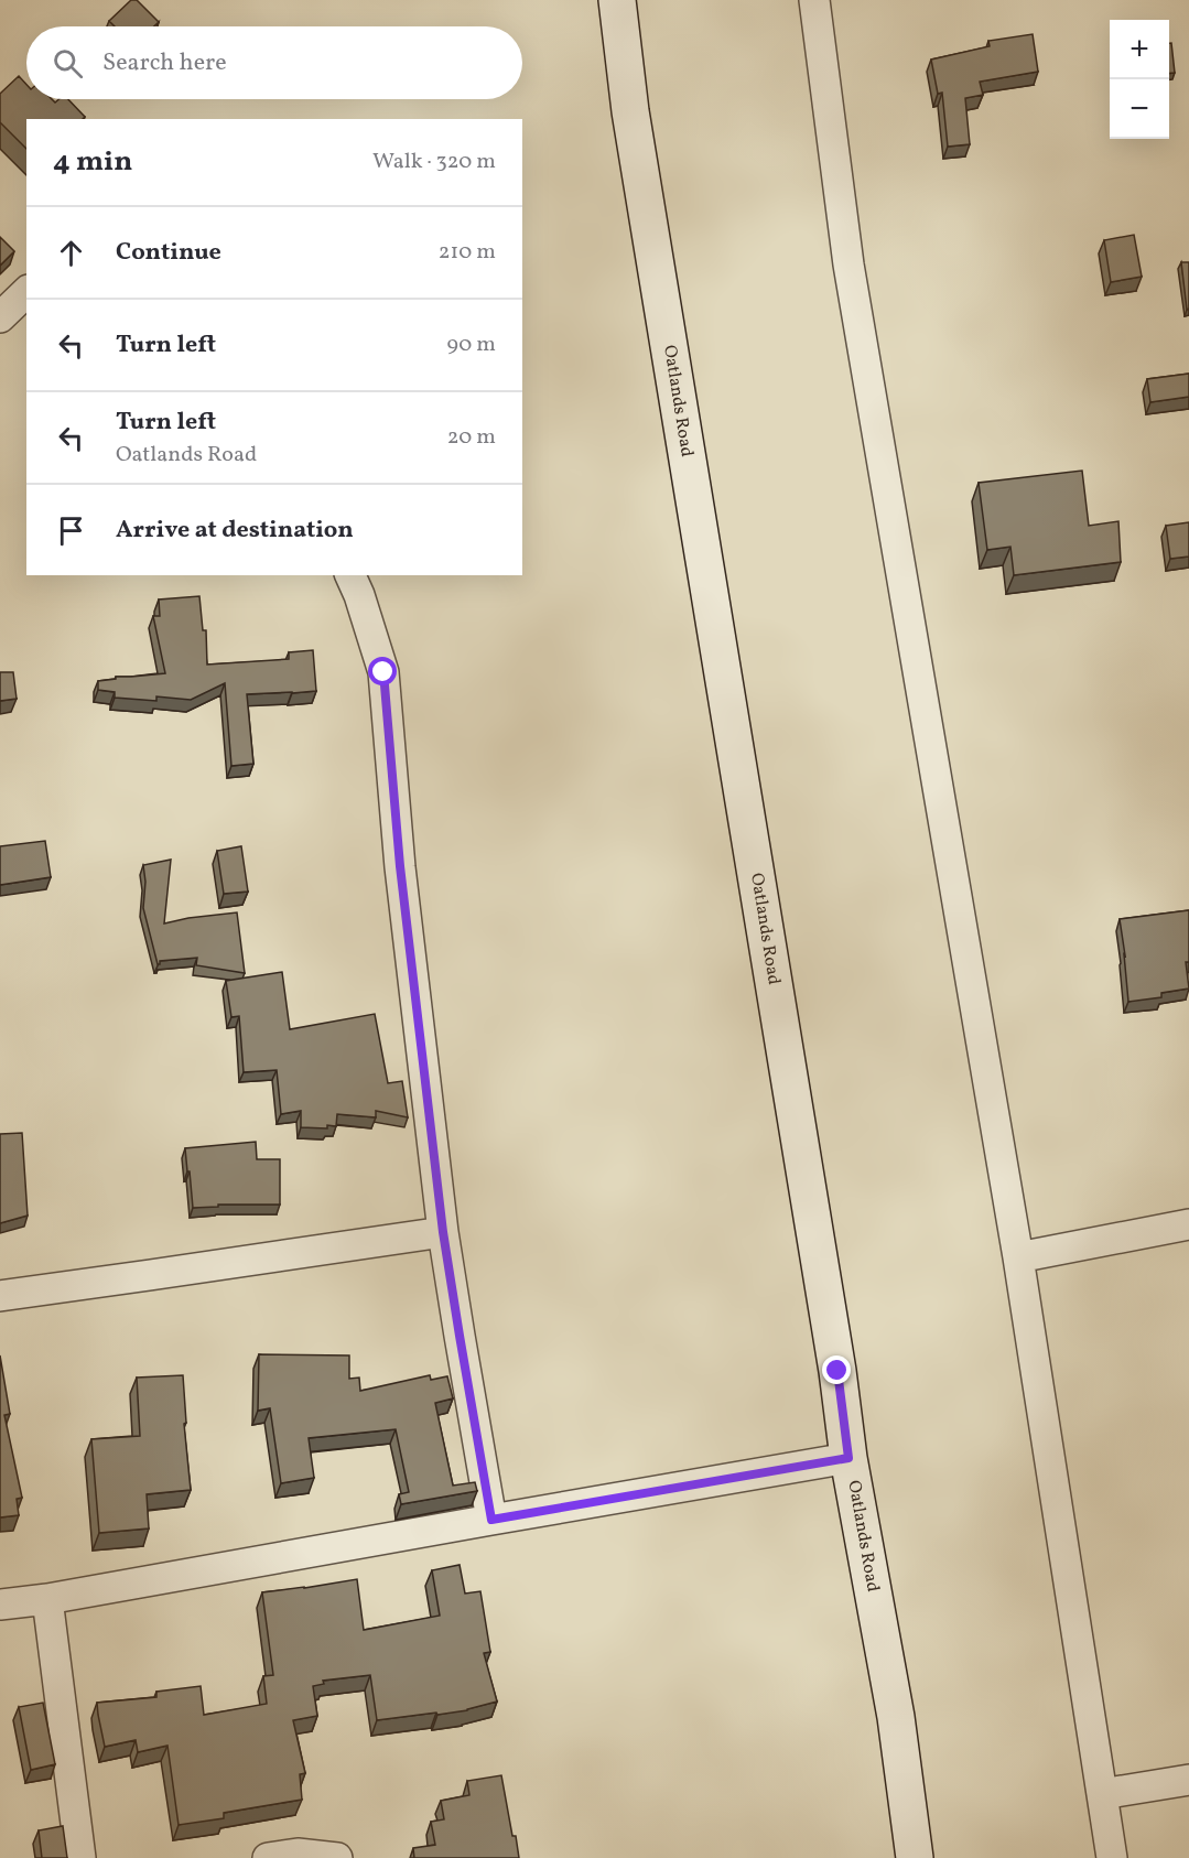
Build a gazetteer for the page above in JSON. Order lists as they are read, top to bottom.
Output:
{
  "streets": {
    "street": ["Oatlands Road"]
  },
  "page": {
    "map_buttons": ["+", "−"],
    "search": "Search here",
    "heading": ["4 min", "Walk · 320 m"],
    "list": [
      ["Continue", "210 m"],
      ["Turn left", "90 m"],
      ["Turn left", "Oatlands Road", "20 m"],
      "Arrive at destination"
    ]
  }
}
